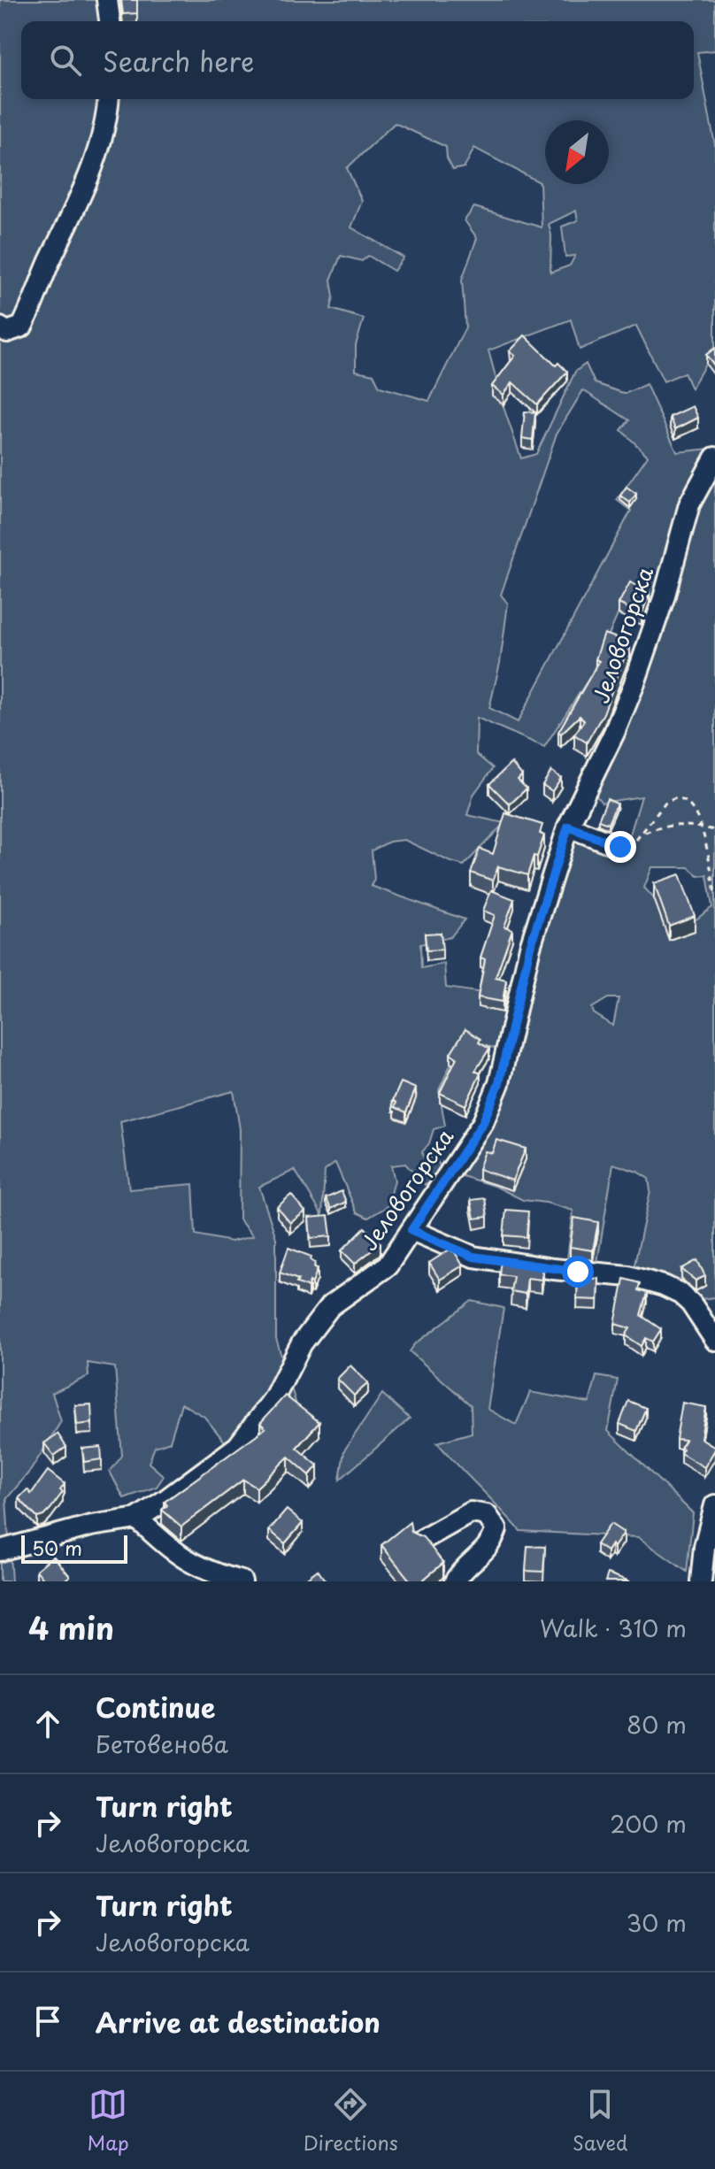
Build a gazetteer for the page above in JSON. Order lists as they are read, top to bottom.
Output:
{
  "streets": {
    "street": ["Јеловогорска"]
  },
  "scale_bar": "50 m",
  "north": "bottom left",
  "page": {
    "search": "Search here",
    "scale": "50 m",
    "heading": ["4 min", "Walk · 310 m"],
    "list": [
      ["Continue", "Бетовенова", "80 m"],
      ["Turn right", "Јеловогорска", "200 m"],
      ["Turn right", "Јеловогорска", "30 m"],
      "Arrive at destination"
    ],
    "nav": ["Map", "Directions", "Saved"]
  }
}
